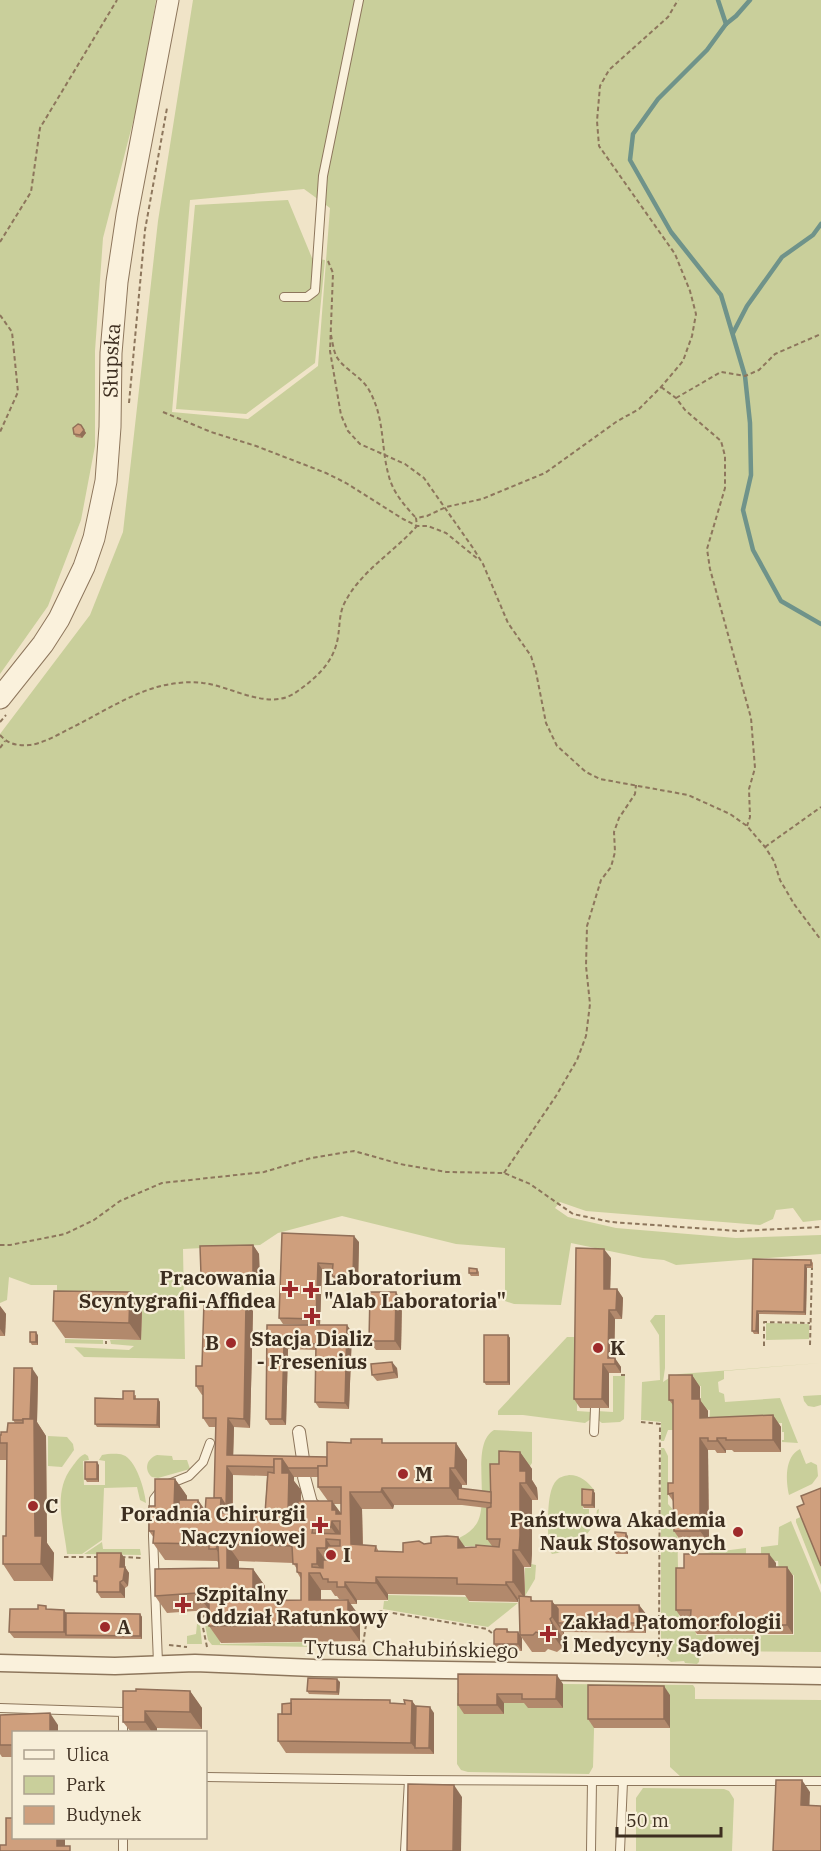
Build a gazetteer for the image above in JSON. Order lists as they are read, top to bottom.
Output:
{
  "streets": {
    "street": ["Słupska", "Tytusa Chałubińskiego"]
  },
  "places": {
    "health": [
      "Pracowania Scyntygrafii-Affidea",
      "Laboratorium \"Alab Laboratoria\"",
      "Stacja Dializ - Fresenius",
      "Poradnia Chirurgii Naczyniowej",
      "Szpitalny Oddział Ratunkowy",
      "Zakład Patomorfologii i Medycyny Sądowej"
    ],
    "other": [
      "B",
      "K",
      "M",
      "C",
      "Państwowa Akademia Nauk Stosowanych",
      "I",
      "A"
    ]
  },
  "legend": ["Ulica", "Park", "Budynek"],
  "scale_bar": "50 m"
}
